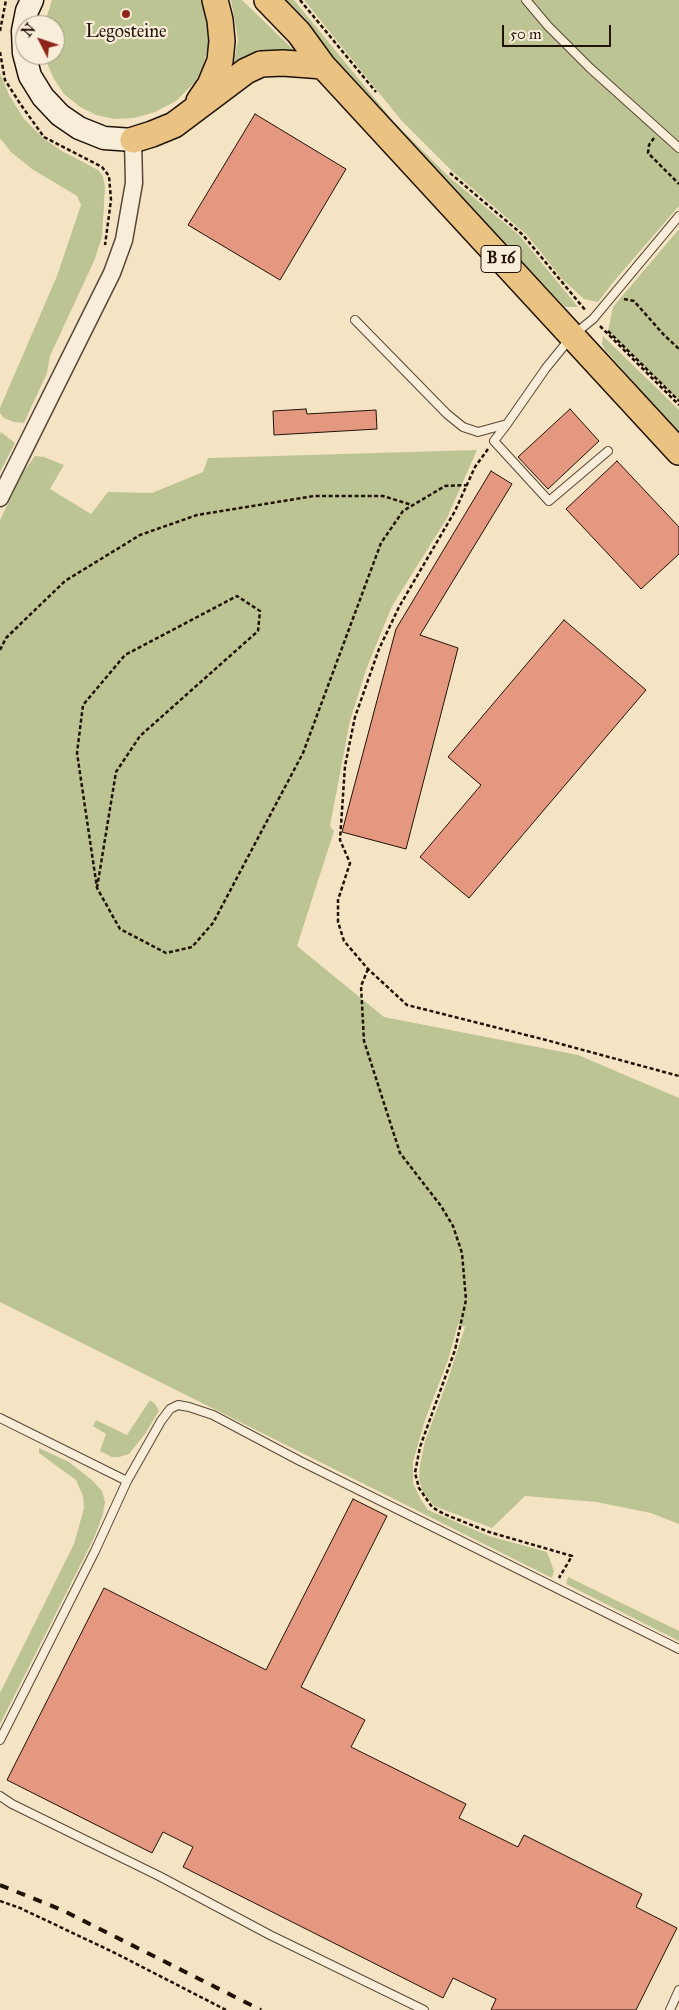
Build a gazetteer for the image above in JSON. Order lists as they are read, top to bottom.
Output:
{
  "streets": {
    "main road": ["B 16"]
  },
  "places": ["Legosteine"],
  "scale_bar": "50 m",
  "north": "top left"
}
